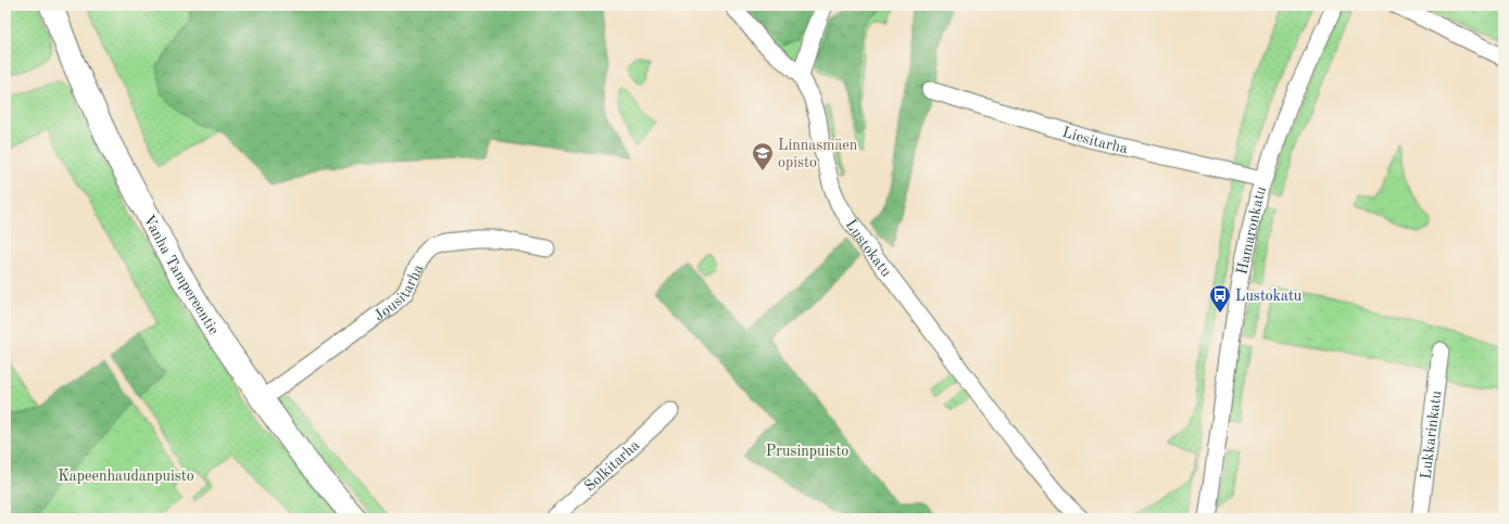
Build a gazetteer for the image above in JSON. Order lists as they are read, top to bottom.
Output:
{
  "streets": {
    "main road": ["Vanha Tampereentie"],
    "street": [
      "Liesitarha",
      "Hamaronkatu",
      "Lustokatu",
      "Jousitarha",
      "Lukkarinkatu",
      "Solkitarha"
    ]
  },
  "crossings": [
    ["Liesitarha", "Hamaronkatu"],
    ["Vanha Tampereentie", "Jousitarha"]
  ],
  "parks": ["Prusinpuisto", "Kapeenhaudanpuisto"],
  "places": {
    "school or university": ["Linnasmäen opisto"],
    "bus stop": ["Lustokatu"]
  }
}
